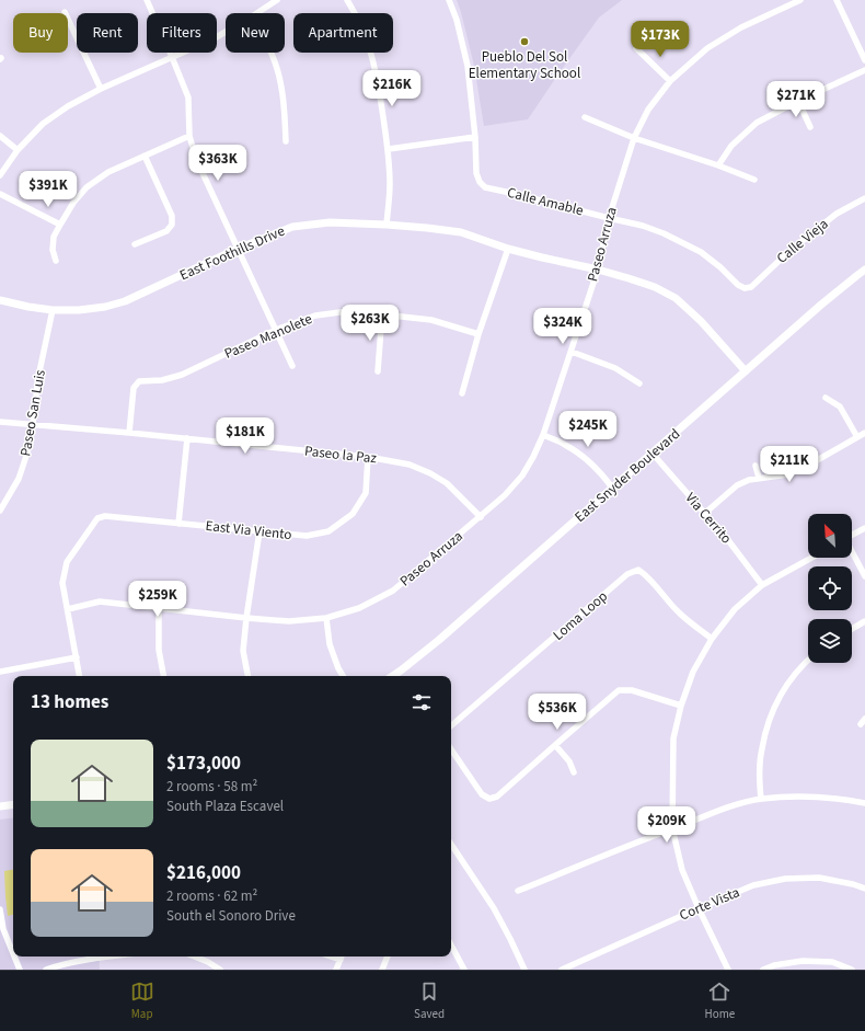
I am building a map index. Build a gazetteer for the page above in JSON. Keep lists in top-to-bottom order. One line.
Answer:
{"streets":{"street":["Calle Amable","Calle Vieja","Paseo Arruza","East Foothills Drive","Paseo Manolete","Paseo San Luis","Paseo la Paz","East Snyder Boulevard","Via Cerrito","East Via Viento","Loma Loop","Corte Vista"]},"crossings":[["Calle Amable","Calle Vieja"],["Calle Amable","Paseo Arruza"],["Paseo Arruza","East Foothills Drive"],["Paseo Arruza","Paseo la Paz"],["Paseo Arruza","East Via Viento"],["East Foothills Drive","Paseo San Luis"],["East Foothills Drive","East Snyder Boulevard"],["Paseo Manolete","Paseo la Paz"],["Paseo San Luis","Paseo la Paz"],["Paseo la Paz","East Via Viento"],["East Snyder Boulevard","Via Cerrito"]],"places":["Pueblo Del Sol Elementary School"],"north":"top left","page":{"chip":["Buy","Rent","Filters","New","Apartment"],"price":["$173K","$216K","$271K","$363K","$391K","$263K","$324K","$245K","$181K","$211K","$259K","$536K","$209K"],"heading":"13 homes","list":[{"name":"$173,000","note":"2 rooms · 58 m² · South Plaza Escavel"},{"name":"$216,000","note":"2 rooms · 62 m² · South el Sonoro Drive"}],"tabs":["Map","Saved","Home"]}}
